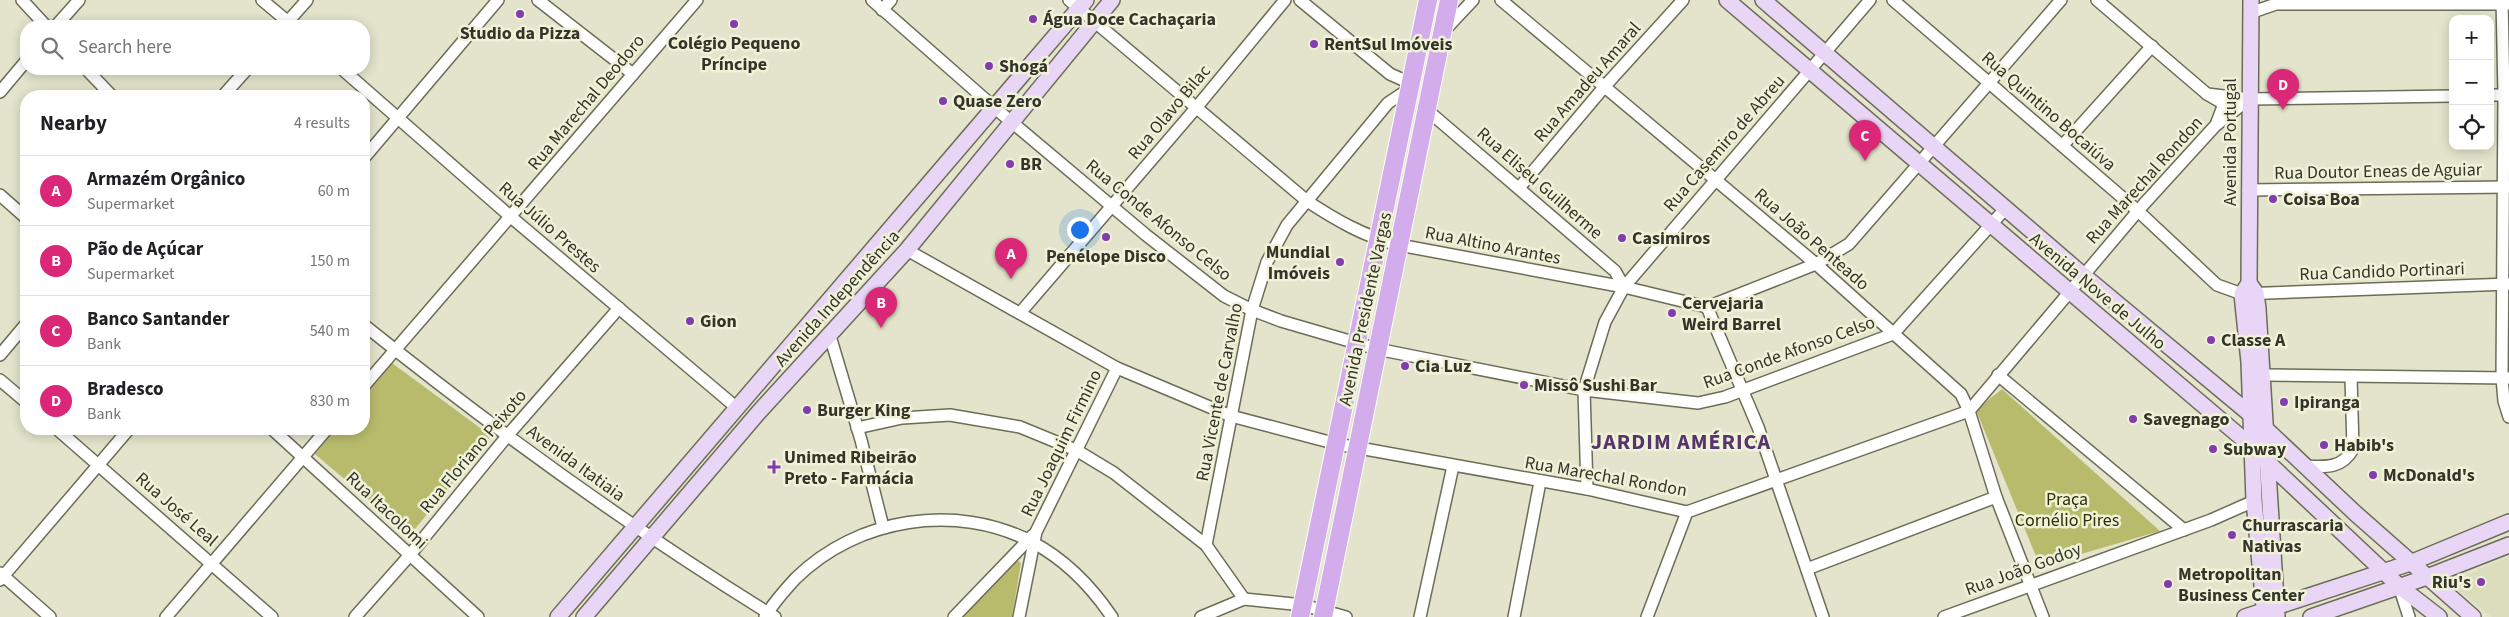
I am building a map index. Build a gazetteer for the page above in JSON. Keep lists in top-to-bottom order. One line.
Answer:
{"streets":{"main road":["Avenida Portugal","Avenida Nove de Julho","Avenida Independência","Avenida Presidente Vargas"],"street":["Rua Amadeu Amaral","Rua Marechal Deodoro","Rua Quintino Bocaiúva","Rua Olavo Bilac","Rua Casemiro de Abreu","Rua Doutor Eneas de Aguiar","Rua Marechal Rondon","Rua Eliseu Guilherme","Rua Conde Afonso Celso","Rua Júlio Prestes","Rua João Penteado","Rua Altino Arantes","Rua Candido Portinari","Rua Vicente de Carvalho","Rua Joaquim Firmino","Rua Floriano Peixoto","Avenida Itatiaia","Rua José Leal","Rua Itacolomi","Rua João Godoy"]},"crossings":[["Rua Amadeu Amaral","Rua Eliseu Guilherme"],["Rua Amadeu Amaral","Rua João Penteado"],["Rua Marechal Deodoro","Rua Júlio Prestes"],["Rua Marechal Deodoro","Avenida Itatiaia"],["Rua Quintino Bocaiúva","Avenida Portugal"],["Rua Quintino Bocaiúva","Rua Marechal Rondon"],["Rua Quintino Bocaiúva","Rua Candido Portinari"],["Rua Olavo Bilac","Rua Marechal Rondon"],["Rua Olavo Bilac","Rua Conde Afonso Celso"],["Rua Olavo Bilac","Rua Altino Arantes"],["Avenida Portugal","Rua Doutor Eneas de Aguiar"],["Avenida Portugal","Rua Marechal Rondon"],["Avenida Portugal","Rua Candido Portinari"],["Avenida Portugal","Avenida Nove de Julho"],["Avenida Portugal","Rua João Godoy"],["Rua Casemiro de Abreu","Rua Marechal Rondon"],["Rua Casemiro de Abreu","Rua Eliseu Guilherme"],["Rua Casemiro de Abreu","Rua Conde Afonso Celso"],["Rua Casemiro de Abreu","Rua João Penteado"],["Rua Casemiro de Abreu","Rua Altino Arantes"],["Rua Casemiro de Abreu","Avenida Nove de Julho"],["Rua Marechal Rondon","Rua João Penteado"],["Rua Marechal Rondon","Avenida Nove de Julho"],["Rua Marechal Rondon","Avenida Independência"],["Rua Marechal Rondon","Avenida Presidente Vargas"],["Rua Marechal Rondon","Rua Vicente de Carvalho"],["Rua Marechal Rondon","Rua Joaquim Firmino"],["Rua Eliseu Guilherme","Rua Altino Arantes"],["Rua Eliseu Guilherme","Avenida Presidente Vargas"],["Rua Conde Afonso Celso","Rua João Penteado"],["Rua Conde Afonso Celso","Avenida Nove de Julho"],["Rua Conde Afonso Celso","Avenida Independência"],["Rua Conde Afonso Celso","Avenida Presidente Vargas"],["Rua Conde Afonso Celso","Rua Vicente de Carvalho"],["Rua Júlio Prestes","Avenida Independência"],["Rua Júlio Prestes","Rua Floriano Peixoto"],["Rua João Penteado","Rua João Godoy"],["Rua Altino Arantes","Avenida Independência"],["Rua Altino Arantes","Avenida Presidente Vargas"],["Rua Altino Arantes","Rua Vicente de Carvalho"],["Avenida Independência","Avenida Itatiaia"],["Avenida Presidente Vargas","Rua Vicente de Carvalho"],["Rua Floriano Peixoto","Avenida Itatiaia"],["Rua Floriano Peixoto","Rua Itacolomi"]],"districts":["JARDIM AMÉRICA"],"parks":["Praça Cornélio Pires"],"places":{"other":["Studio da Pizza","Água Doce Cachaçaria","Colégio Pequeno Príncipe","RentSul Imóveis","Shogá","Quase Zero","BR","Coisa Boa","Penélope Disco","Casimiros","Mundial Imóveis","Cervejaria Weird Barrel","Gion","Classe A","Cia Luz","Missô Sushi Bar","Ipiranga","Burger King","Savegnago","Habib's","Subway","McDonald's","Churrascaria Nativas","Riu's","Metropolitan Business Center"],"health":["Unimed Ribeirão Preto - Farmácia"]},"page":{"map_buttons":["+","−"],"search":"Search here","pins":["D","C","A","B"],"heading":["Nearby","4 results"],"list":[{"mark":"A","name":"Armazém Orgânico","note":"Supermarket","value":"60 m"},{"mark":"B","name":"Pão de Açúcar","note":"Supermarket","value":"150 m"},{"mark":"C","name":"Banco Santander","note":"Bank","value":"540 m"},{"mark":"D","name":"Bradesco","note":"Bank","value":"830 m"}]}}
